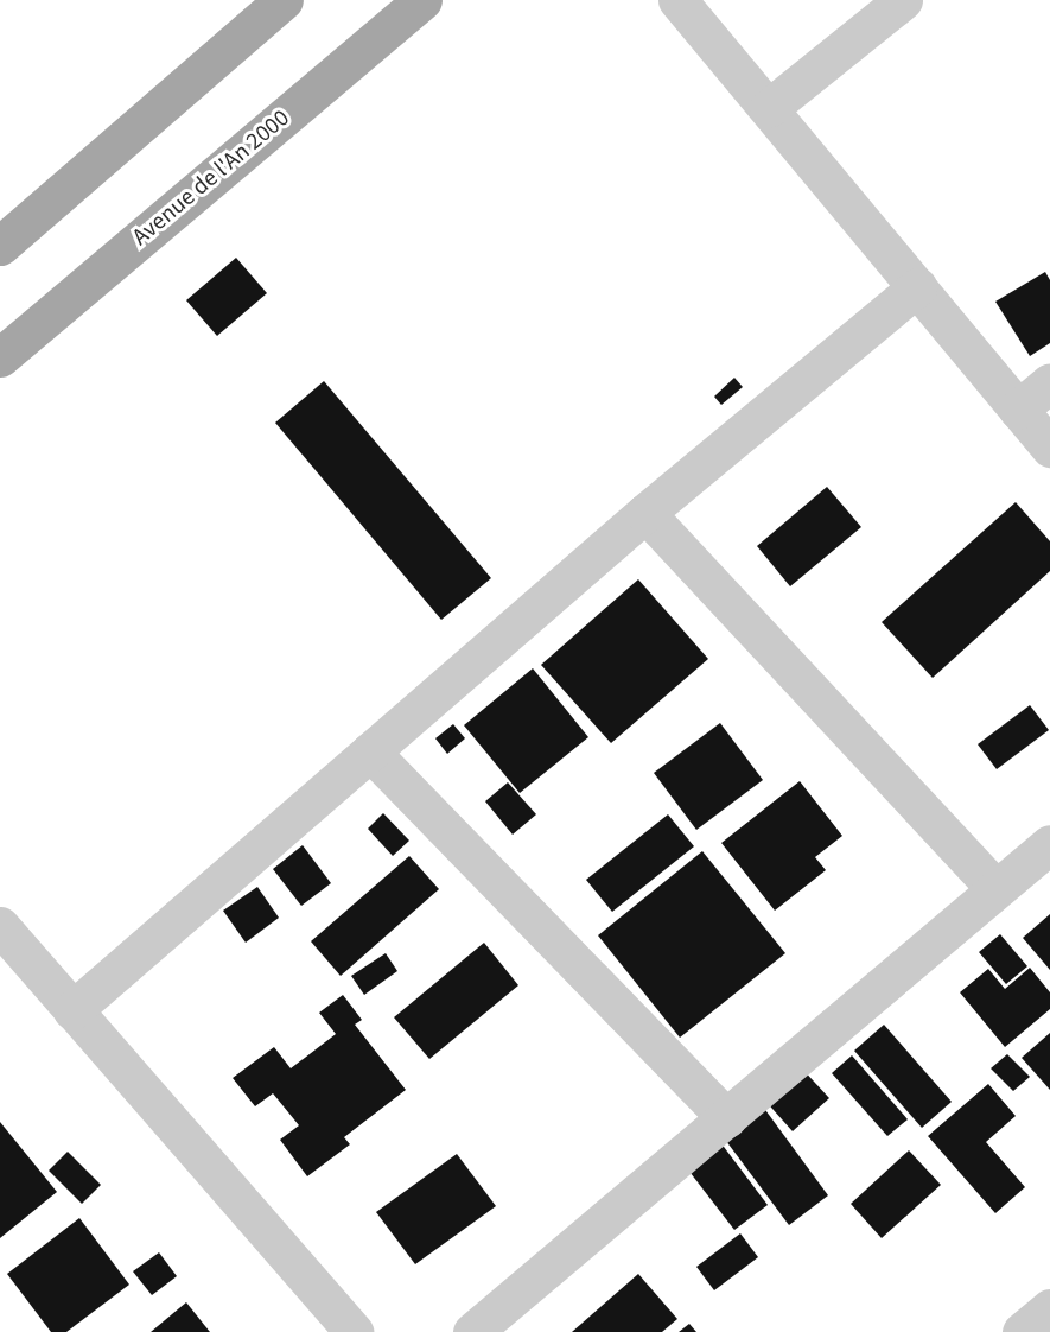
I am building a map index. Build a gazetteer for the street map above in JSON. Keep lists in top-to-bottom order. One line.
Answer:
{"streets":{"main road":["Avenue de l'An 2000"]}}
